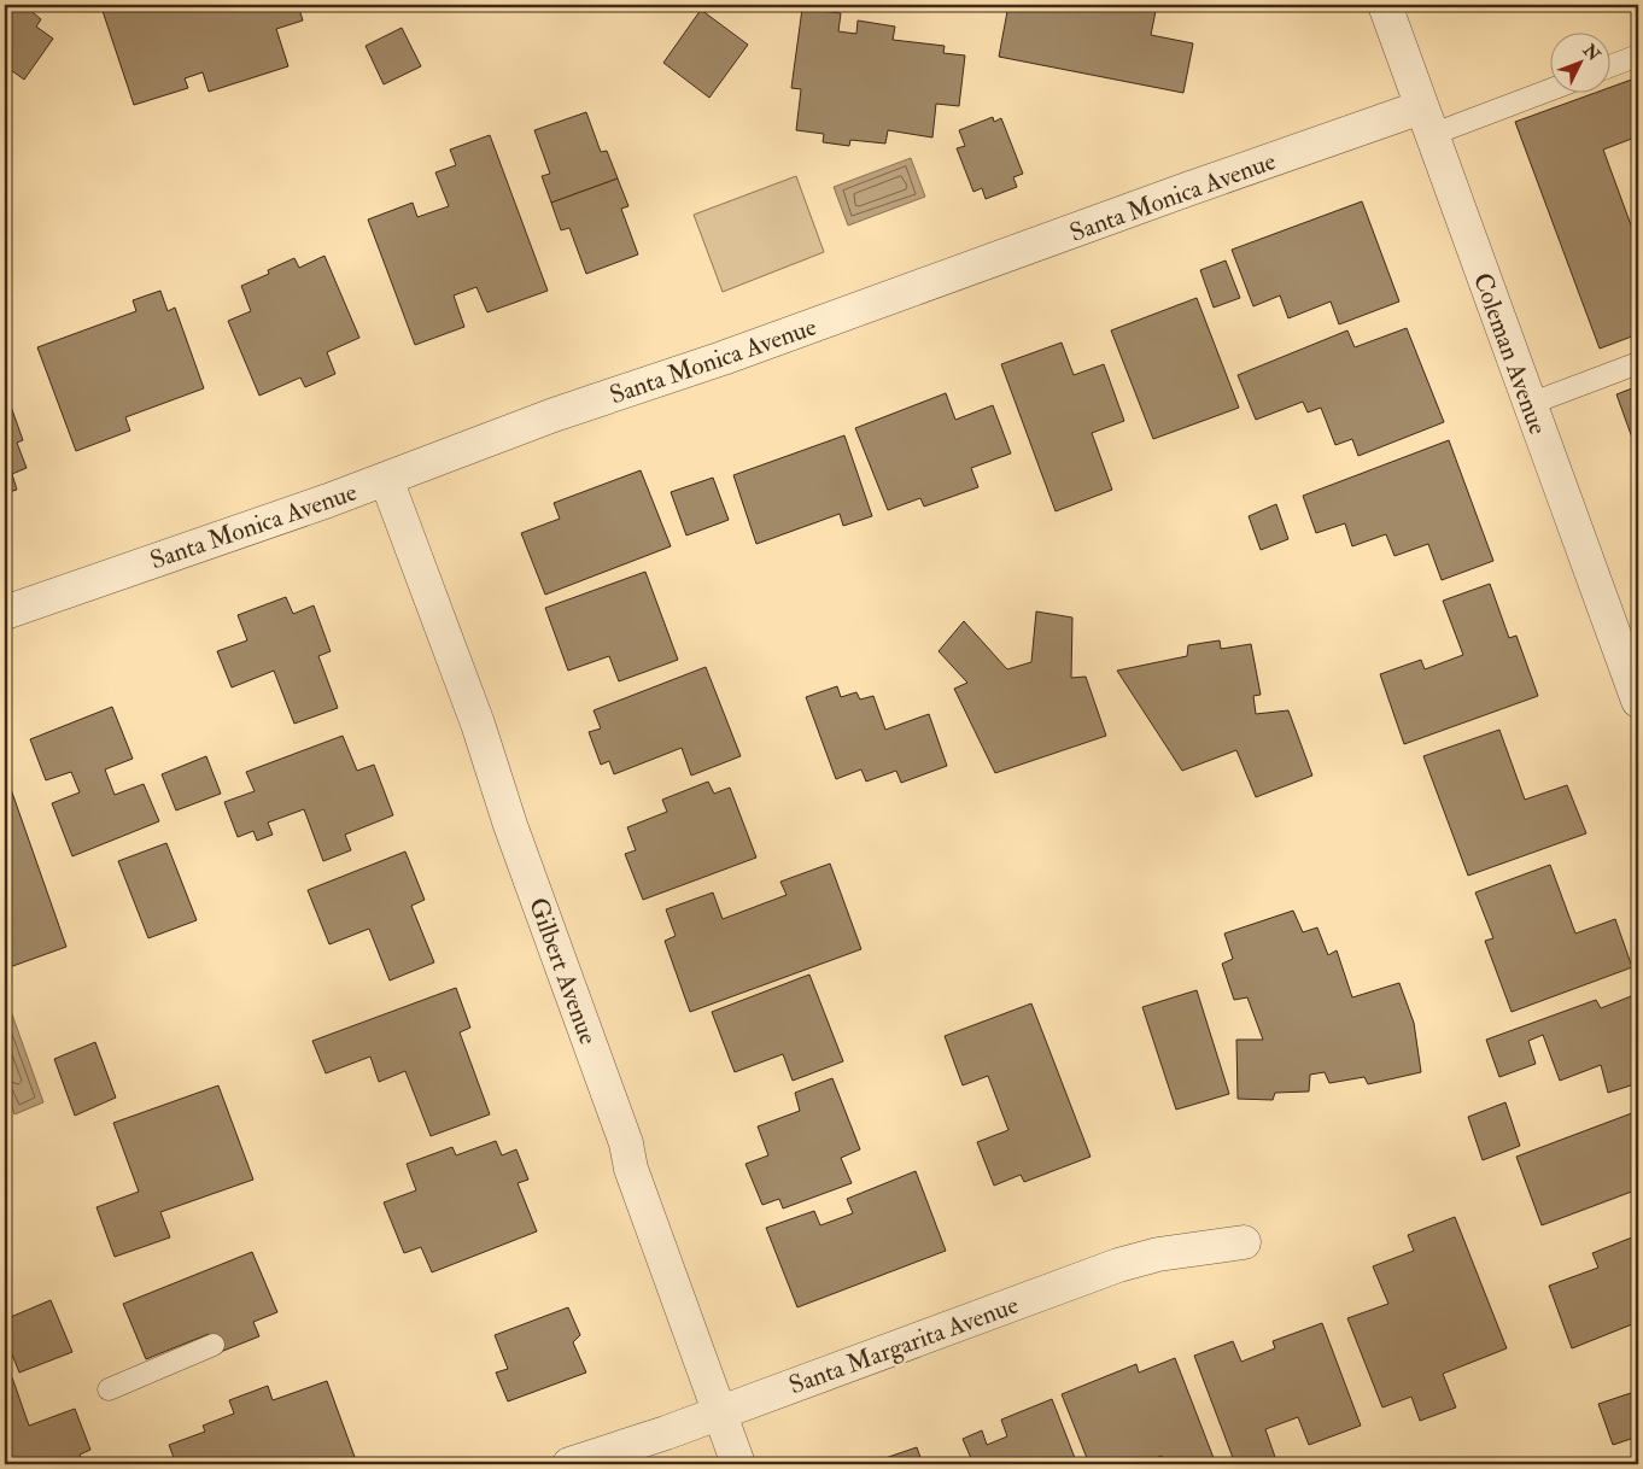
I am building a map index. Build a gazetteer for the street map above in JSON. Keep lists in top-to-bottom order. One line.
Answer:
{"streets":{"street":["Santa Monica Avenue","Coleman Avenue","Gilbert Avenue","Santa Margarita Avenue"]},"crossings":[["Santa Monica Avenue","Coleman Avenue"],["Santa Monica Avenue","Gilbert Avenue"],["Gilbert Avenue","Santa Margarita Avenue"]],"north":"top right"}
